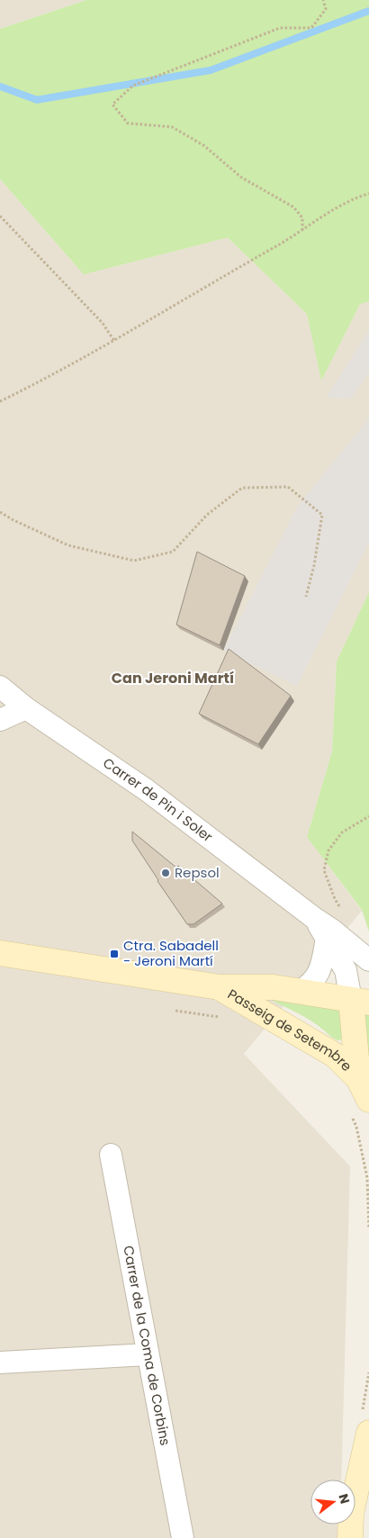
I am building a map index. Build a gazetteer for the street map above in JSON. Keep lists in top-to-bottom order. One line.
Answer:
{"streets":{"street":["Carrer de Pin i Soler","Passeig de Setembre","Carrer de la Coma de Corbins"]},"crossings":[["Carrer de Pin i Soler","Passeig de Setembre"]],"districts":["Can Jeroni Martí"],"places":{"other":["Repsol"],"transit":["Ctra. Sabadell - Jeroni Martí"]},"north":"right"}
